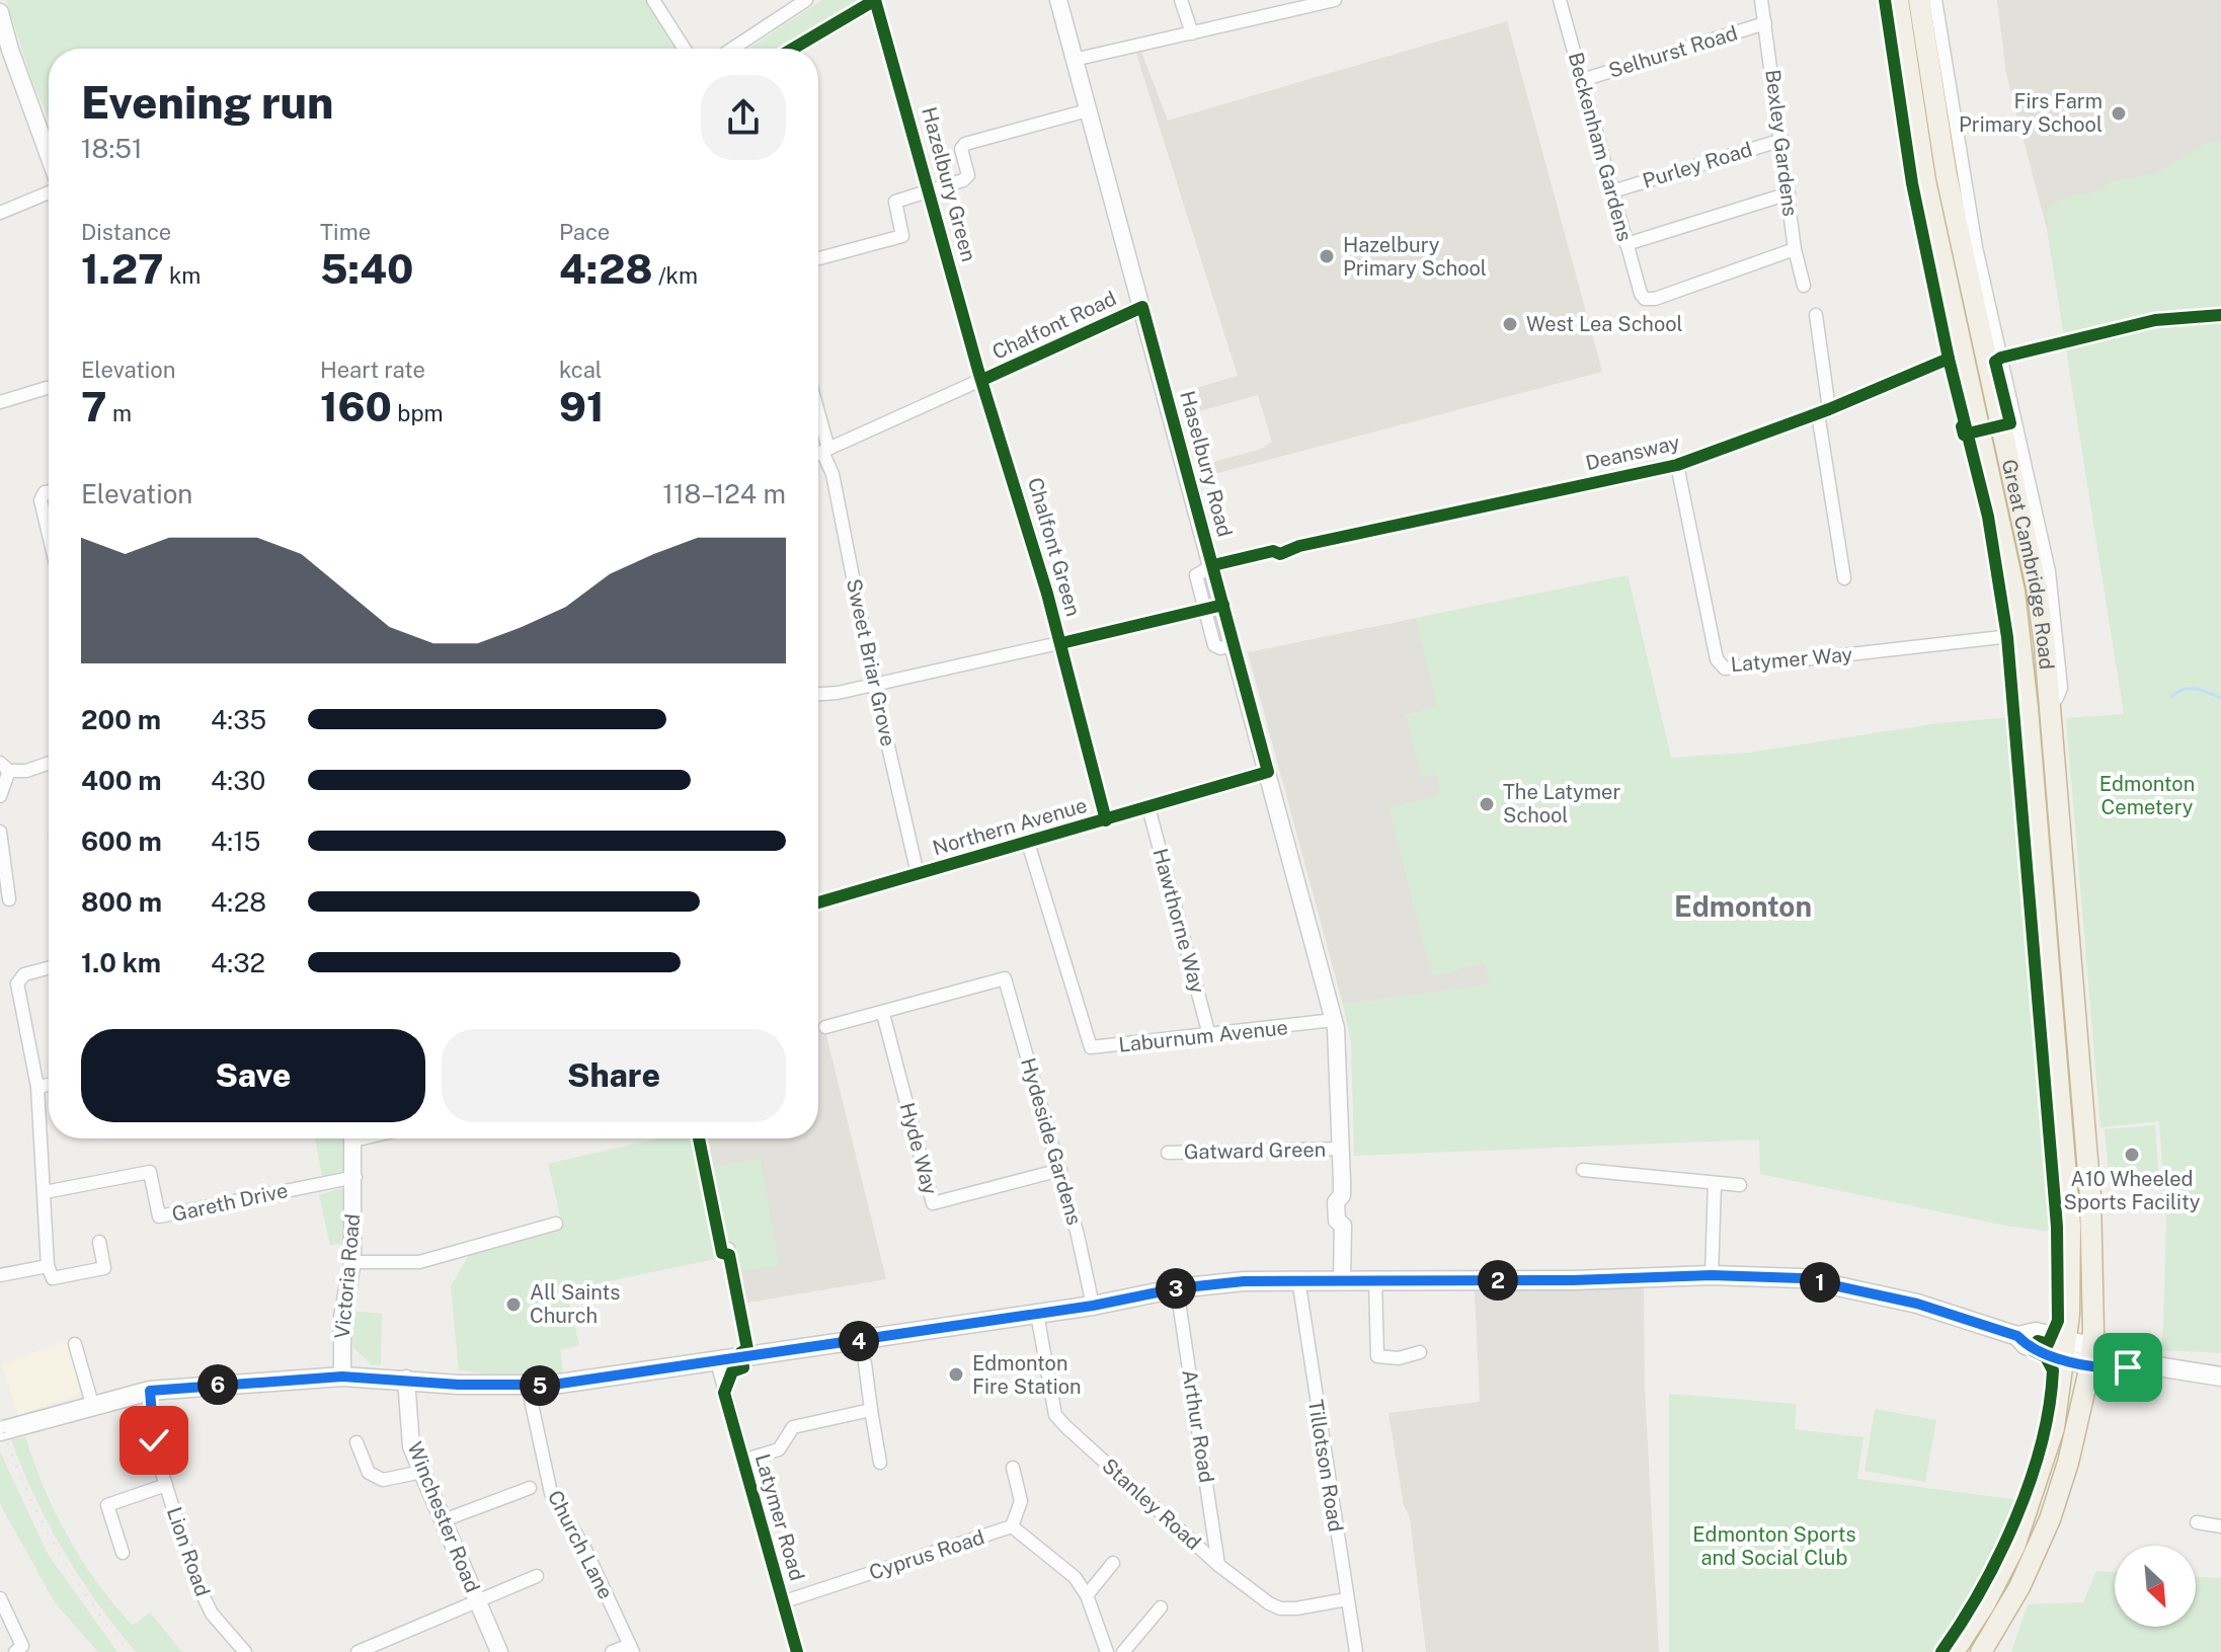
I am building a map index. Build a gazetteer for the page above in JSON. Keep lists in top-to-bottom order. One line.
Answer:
{"streets":{"highway":["Great Cambridge Road"],"street":["Selhurst Road","Bexley Gardens","Beckenham Gardens","Purley Road","Hazelbury Green","Chalfont Road","Deansway","Haselbury Road","Chalfont Green","Latymer Way","Sweet Briar Grove","Northern Avenue","Hawthorne Way","Laburnum Avenue","Hydeside Gardens","Hyde Way","Gatward Green","Gareth Drive","Victoria Road","Arthur Road","Tillotson Road","Stanley Road","Winchester Road","Latymer Road","Church Lane","Lion Road","Cyprus Road"]},"crossings":[["Selhurst Road","Bexley Gardens"],["Selhurst Road","Beckenham Gardens"],["Bexley Gardens","Beckenham Gardens"],["Bexley Gardens","Purley Road"],["Beckenham Gardens","Purley Road"],["Hazelbury Green","Chalfont Road"],["Hazelbury Green","Chalfont Green"],["Chalfont Road","Haselbury Road"],["Chalfont Road","Chalfont Green"],["Chalfont Road","Sweet Briar Grove"],["Deansway","Haselbury Road"],["Deansway","Great Cambridge Road"],["Deansway","Latymer Way"],["Haselbury Road","Northern Avenue"],["Haselbury Road","Laburnum Avenue"],["Haselbury Road","Gatward Green"],["Chalfont Green","Northern Avenue"],["Great Cambridge Road","Latymer Way"],["Sweet Briar Grove","Northern Avenue"],["Northern Avenue","Hawthorne Way"],["Northern Avenue","Laburnum Avenue"],["Hawthorne Way","Laburnum Avenue"],["Hydeside Gardens","Hyde Way"],["Gareth Drive","Victoria Road"],["Arthur Road","Stanley Road"],["Tillotson Road","Stanley Road"],["Latymer Road","Cyprus Road"]],"districts":["Edmonton"],"parks":["Edmonton Cemetery","Edmonton Sports and Social Club"],"places":["Firs Farm Primary School","Hazelbury Primary School","West Lea School","The Latymer School","A10 Wheeled Sports Facility","All Saints Church","Edmonton Fire Station"],"north":"bottom right","page":{"heading":["Evening run","18:51"],"stats":[["Distance","1.27 km"],["Time","5:40"],["Pace","4:28 /km"],["Elevation","7 m"],["Heart rate","160 bpm"],["kcal","91"]],"chart":["Elevation","118–124 m"],"list":[{"name":"200 m","note":"4:35"},{"name":"400 m","note":"4:30"},{"name":"600 m","note":"4:15"},{"name":"800 m","note":"4:28"},{"name":"1.0 km","note":"4:32"}],"buttons":["Save","Share"],"pins":["2","1","3","4","6","5"]}}
